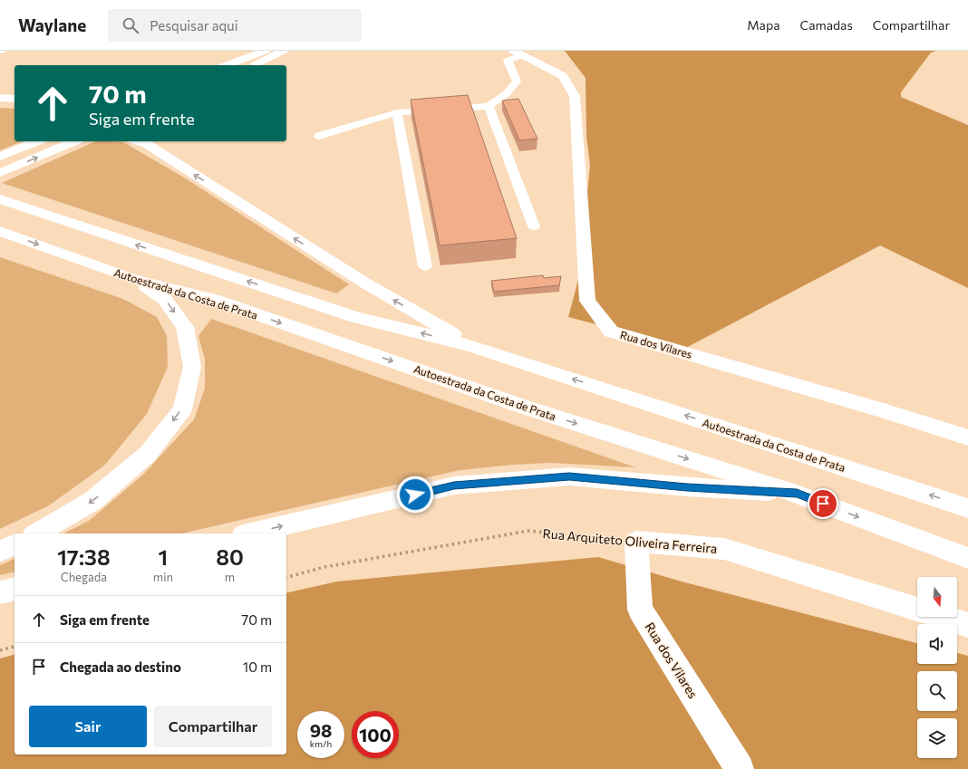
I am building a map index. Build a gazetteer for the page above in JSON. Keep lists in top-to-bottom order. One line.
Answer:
{"streets":{"main road":["Autoestrada da Costa de Prata","Rua dos Vilares","Rua Arquiteto Oliveira Ferreira"]},"crossings":[["Rua dos Vilares","Rua Arquiteto Oliveira Ferreira"]],"north":"bottom","page":{"header":"Waylane","search":"Pesquisar aqui","nav":["Mapa","Camadas","Compartilhar"],"turn":["70 m","Siga em frente"],"eta":["17:38","Chegada","1","min","80","m"],"list":[{"name":"Siga em frente","value":"70 m"},{"name":"Chegada ao destino","value":"10 m"}],"buttons":["Sair","Compartilhar"],"speed":"98 km/h","limit":"100"}}
